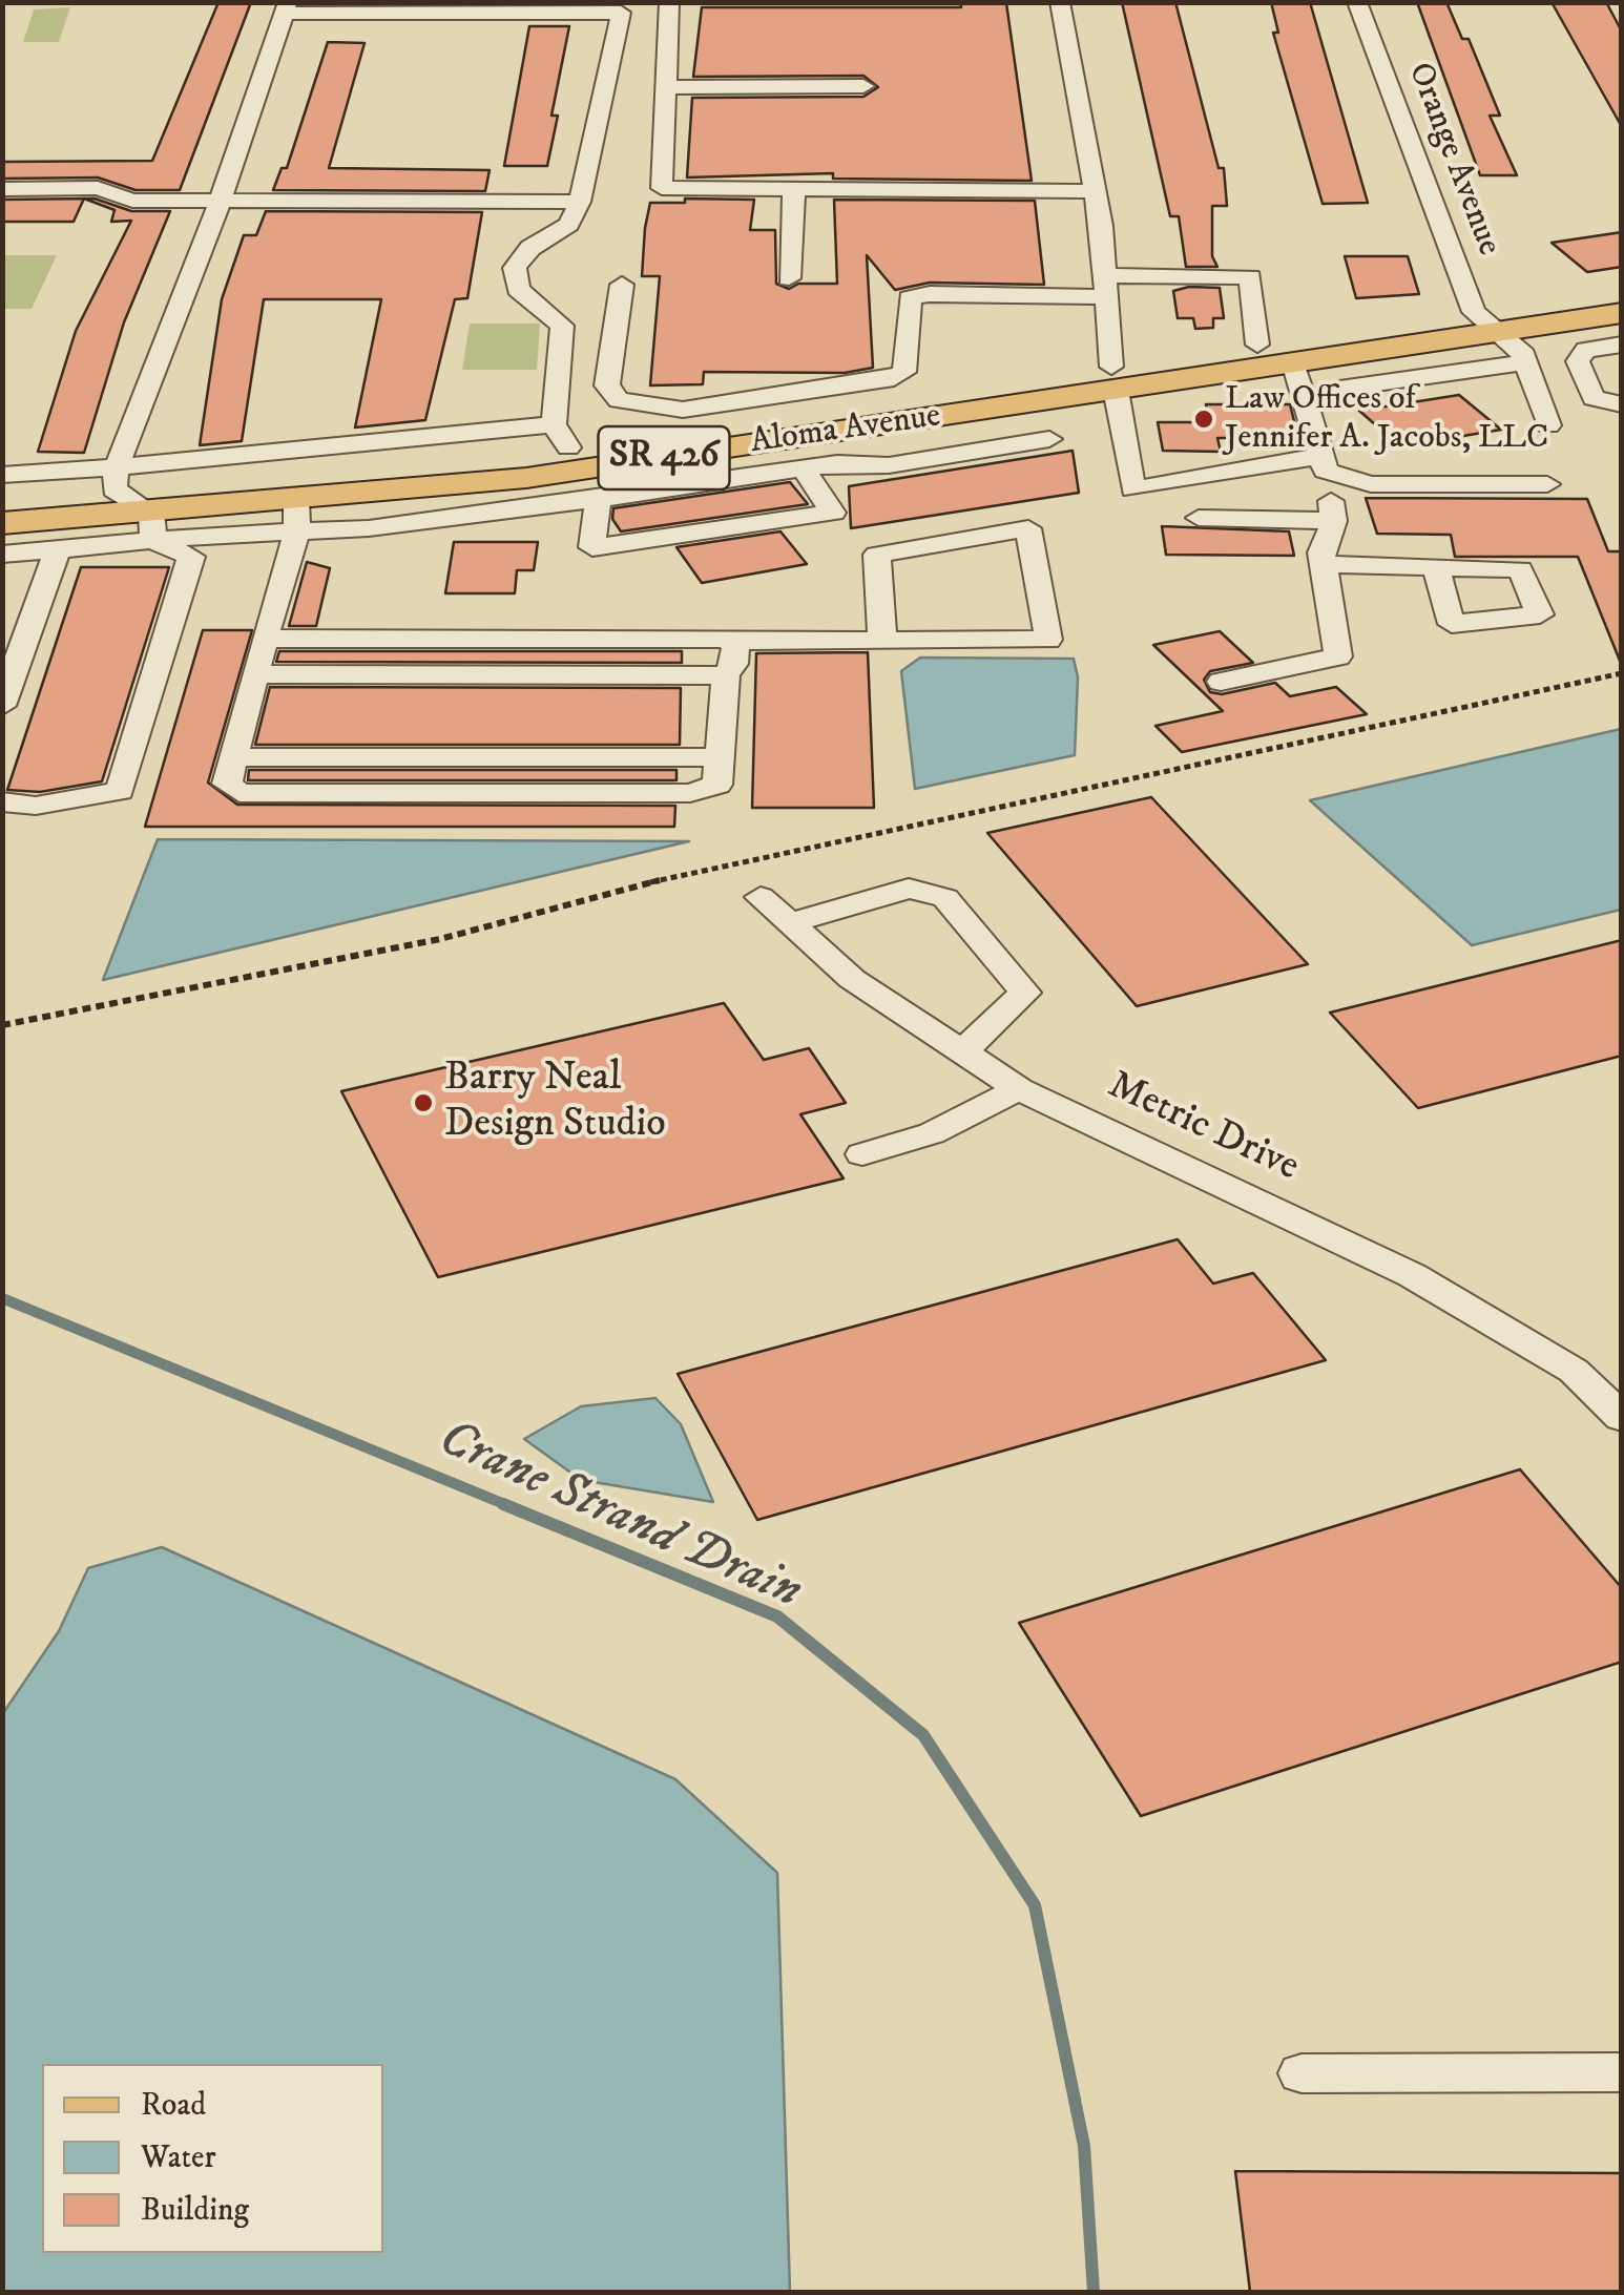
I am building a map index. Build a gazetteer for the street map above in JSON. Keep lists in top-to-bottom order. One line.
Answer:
{"streets":{"main road":["Aloma Avenue","SR 426"],"street":["Orange Avenue","Metric Drive"]},"crossings":[["Orange Avenue","Aloma Avenue"]],"water":["Crane Strand Drain"],"places":["Law Offices of Jennifer A. Jacobs, LLC","Barry Neal Design Studio"],"legend":["Road","Water","Building"]}
